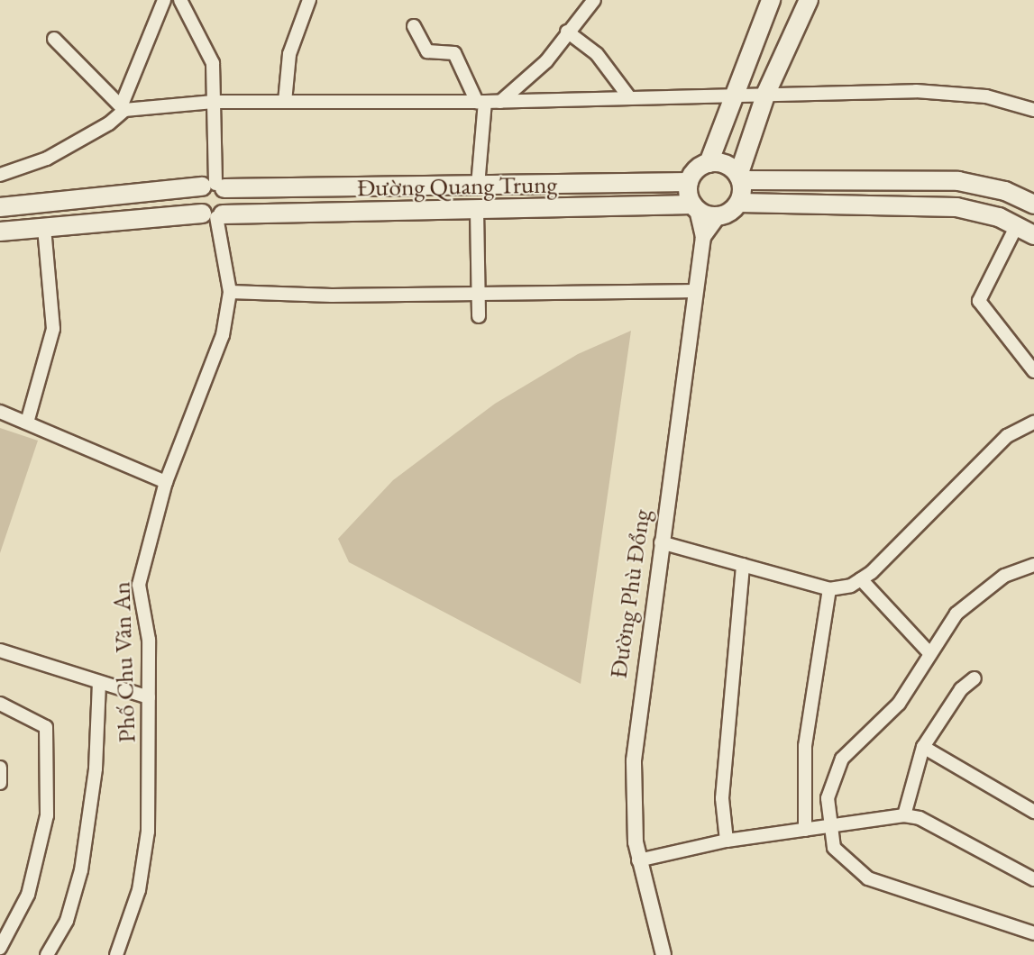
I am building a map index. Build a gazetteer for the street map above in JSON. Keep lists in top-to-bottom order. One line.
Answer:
{"streets":{"main road":["Đường Quang Trung"],"street":["Đường Phù Đổng","Phố Chu Văn An"]},"crossings":[["Đường Quang Trung","Đường Phù Đổng"],["Đường Quang Trung","Phố Chu Văn An"]]}
